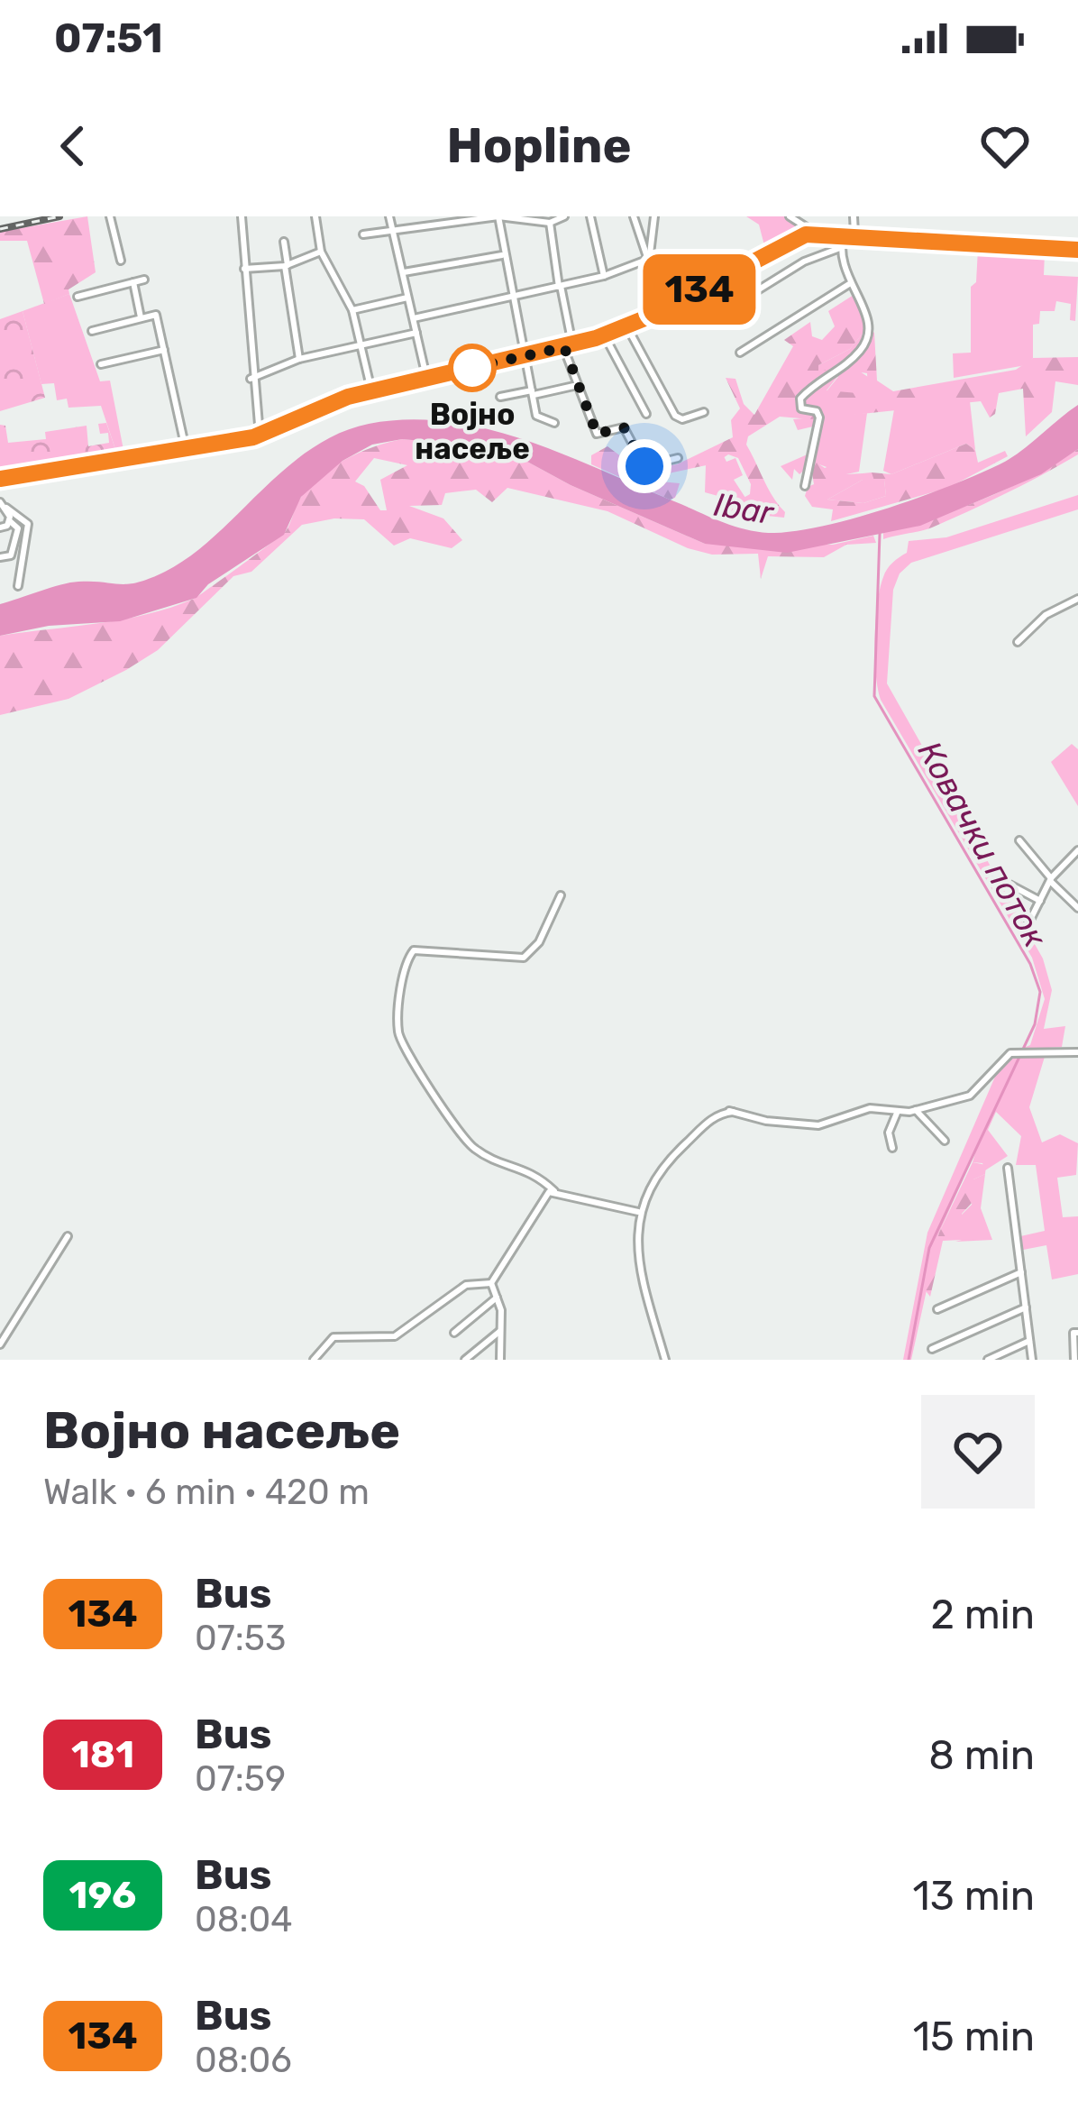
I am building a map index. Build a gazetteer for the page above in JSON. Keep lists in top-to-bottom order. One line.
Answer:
{"water":["Ibar","Ковачки поток"],"places":["Војно насеље"],"lines":["bus line 134"],"page":{"status":"07:51","header":"Hopline","on_map":"134","heading":["Војно насеље","Walk · 6 min · 420 m"],"list":[{"mark":"134","name":"Bus","note":"07:53","value":"2 min"},{"mark":"181","name":"Bus","note":"07:59","value":"8 min"},{"mark":"196","name":"Bus","note":"08:04","value":"13 min"},{"mark":"134","name":"Bus","note":"08:06","value":"15 min"}]}}
